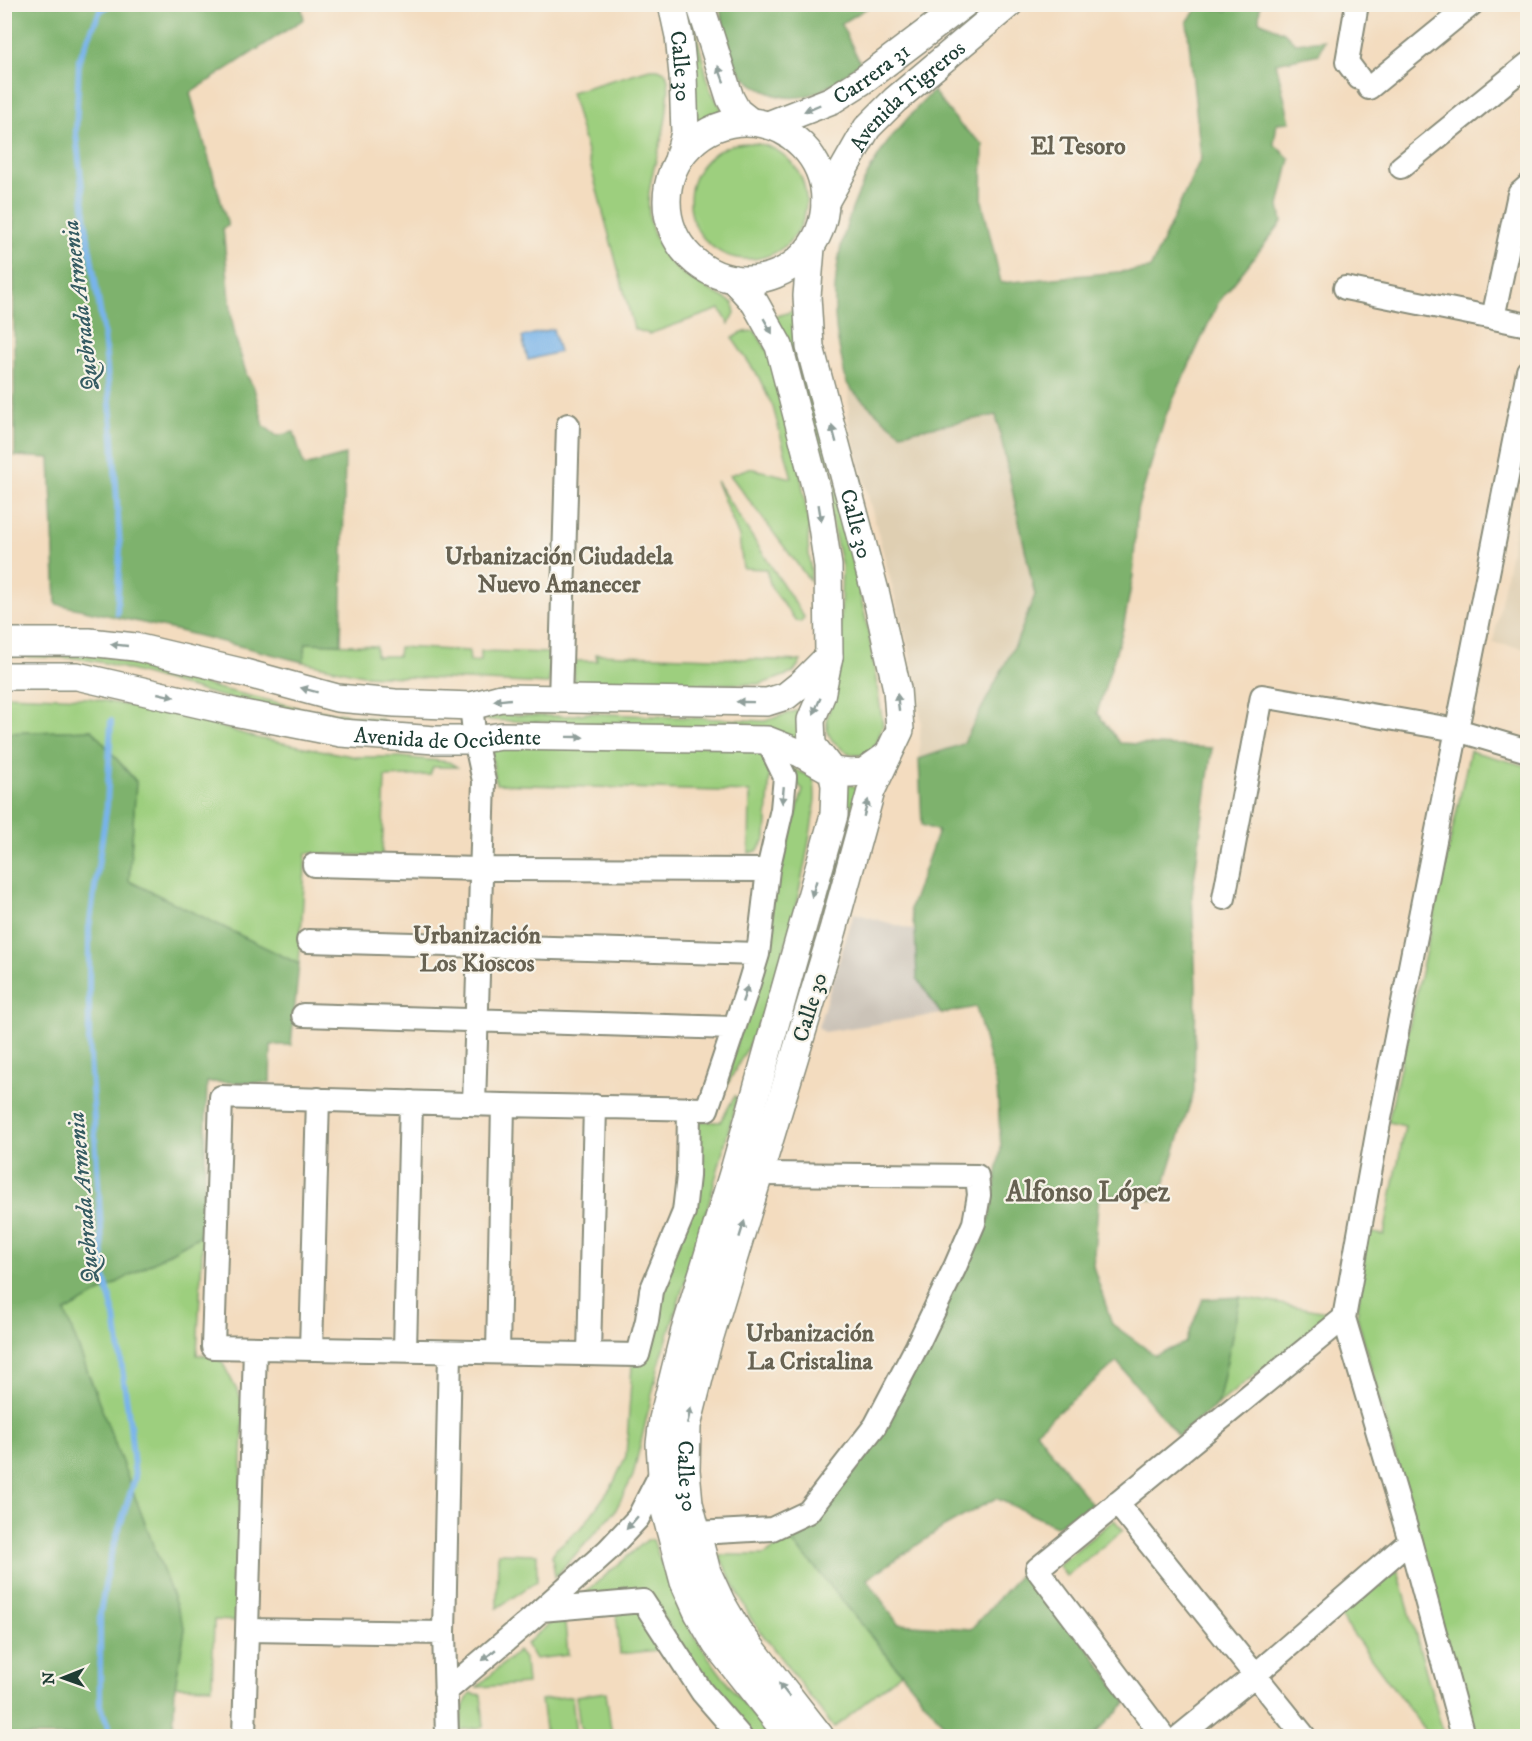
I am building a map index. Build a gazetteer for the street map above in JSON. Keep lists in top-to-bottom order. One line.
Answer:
{"streets":{"main road":["Calle 30","Carrera 31","Avenida Tigreros","Avenida de Occidente"]},"crossings":[["Calle 30","Carrera 31"],["Calle 30","Avenida Tigreros"],["Calle 30","Avenida de Occidente"],["Carrera 31","Avenida Tigreros"]],"one_way":["Carrera 31"],"districts":["El Tesoro","Urbanización Ciudadela Nuevo Amanecer","Urbanización Los Kioscos","Alfonso López","Urbanización La Cristalina"],"water":["Quebrada Armenia"],"north":"left"}
